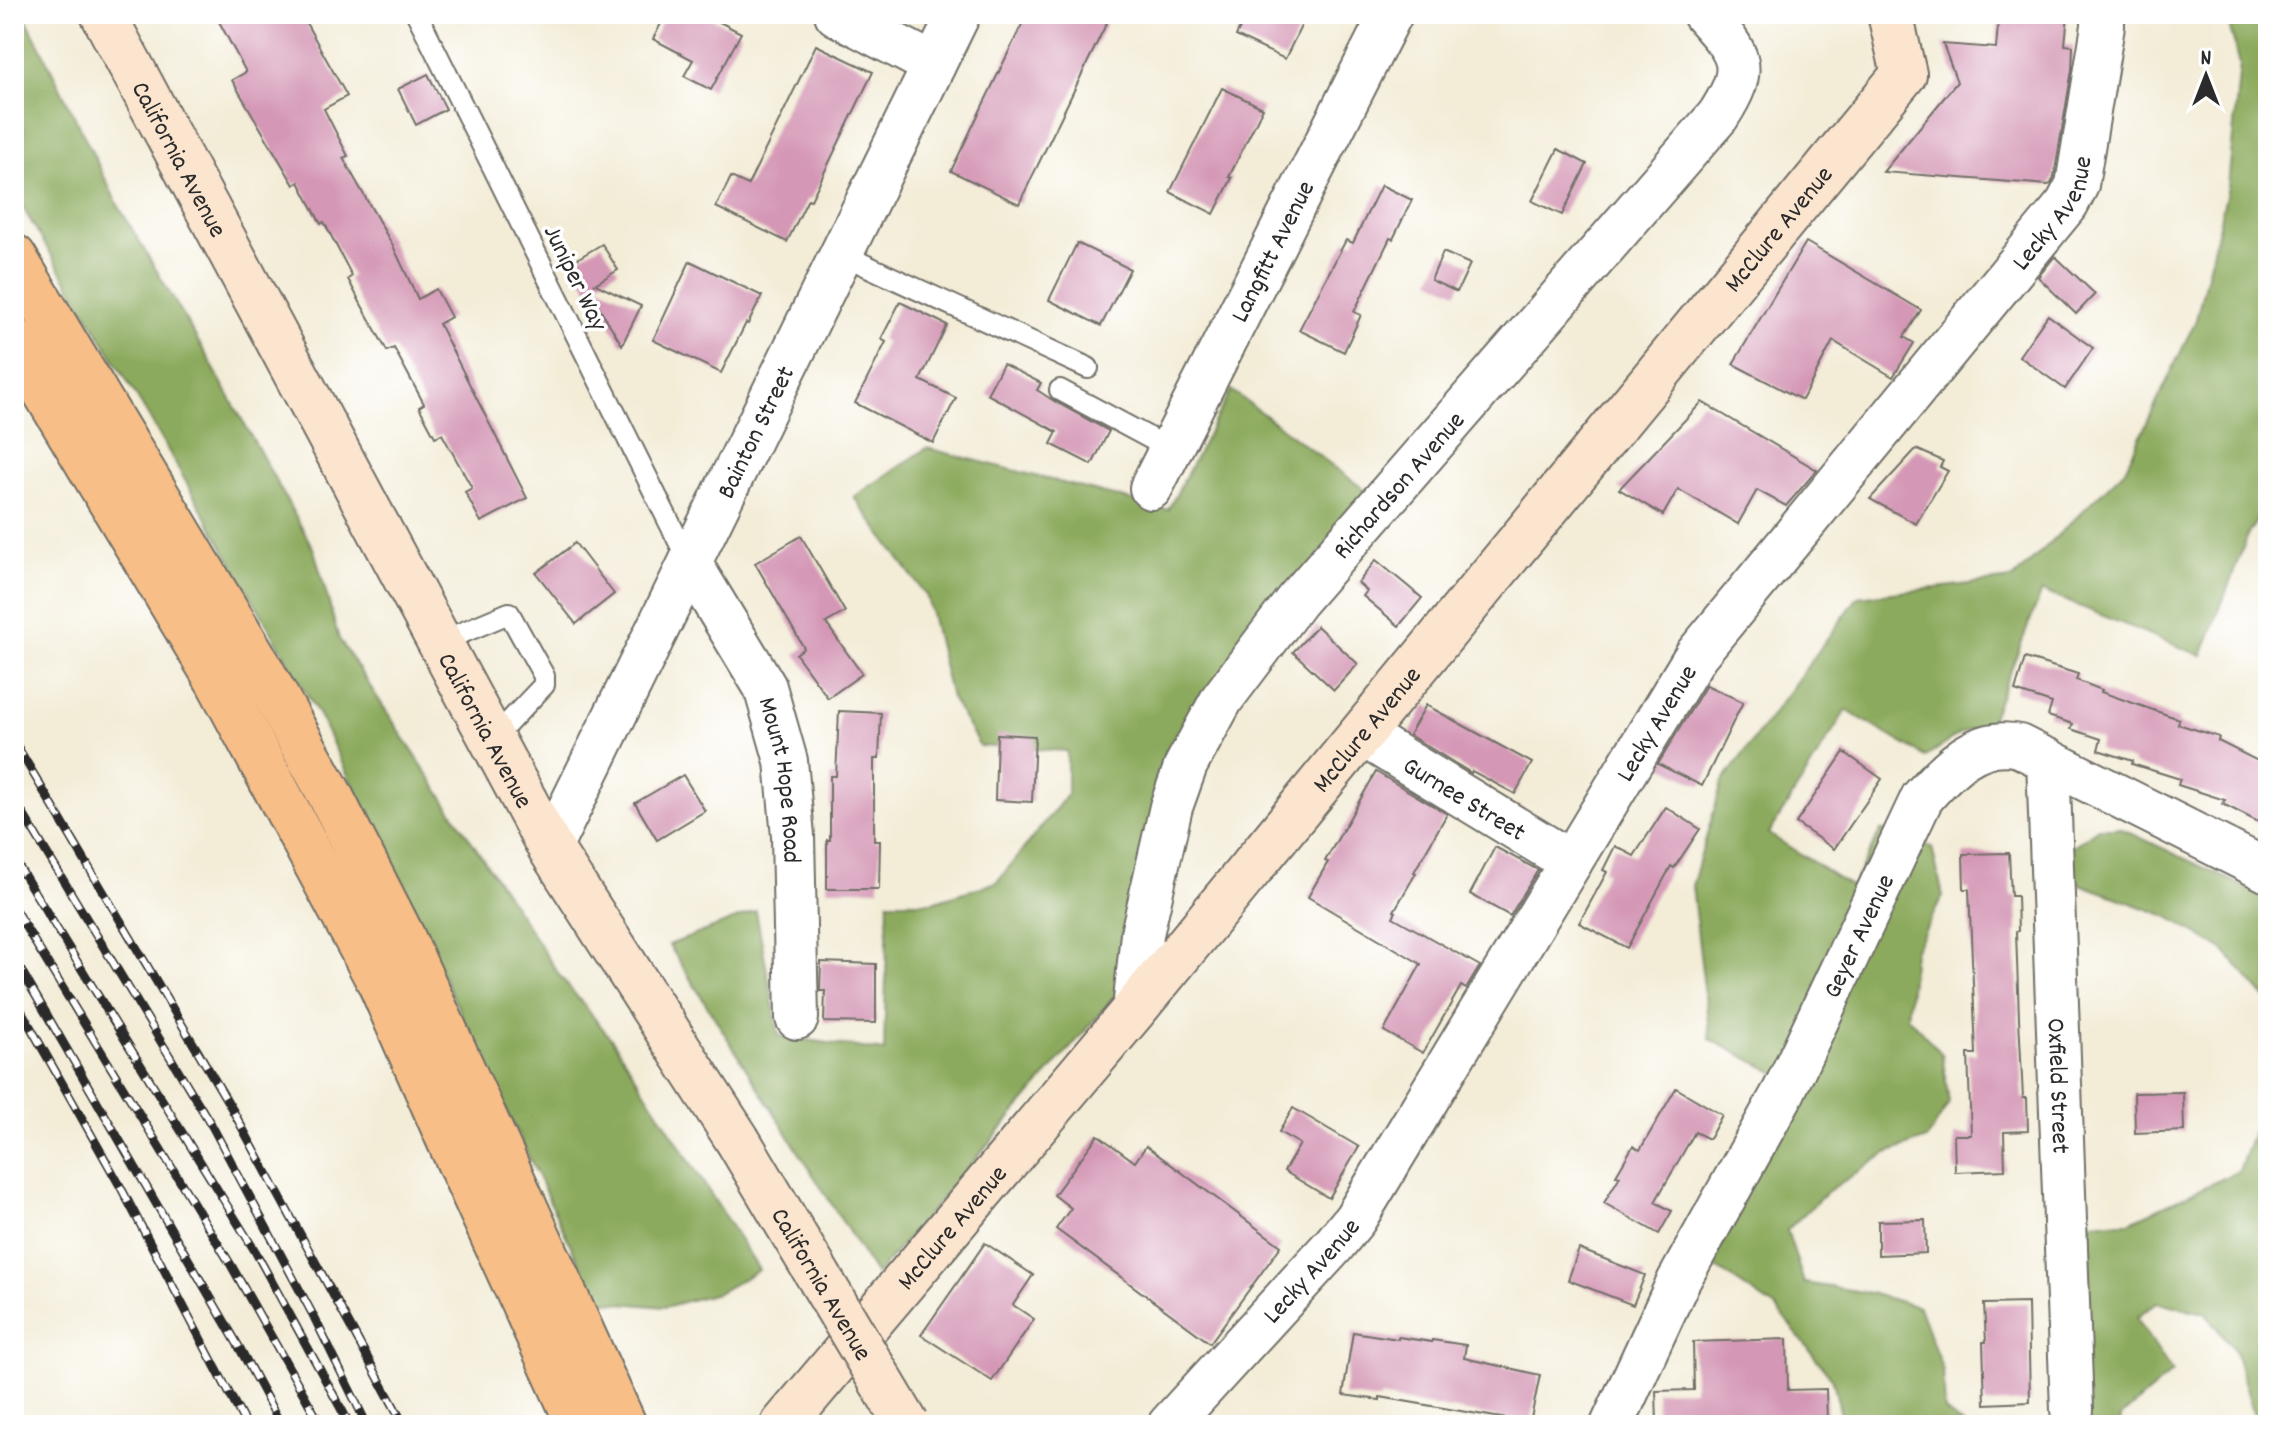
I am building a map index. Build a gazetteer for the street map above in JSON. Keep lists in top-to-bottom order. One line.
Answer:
{"streets":{"street":["California Avenue","Lecky Avenue","McClure Avenue","Langfitt Avenue","Bainton Street","Richardson Avenue","Mount Hope Road","Gurnee Street","Geyer Avenue","Oxfield Street"],"lane":["Juniper Way"]},"crossings":[["California Avenue","Bainton Street"],["Lecky Avenue","Gurnee Street"],["McClure Avenue","Richardson Avenue"],["McClure Avenue","Gurnee Street"],["Juniper Way","Bainton Street"],["Juniper Way","Mount Hope Road"],["Bainton Street","Mount Hope Road"],["Geyer Avenue","Oxfield Street"]],"north":"top"}
